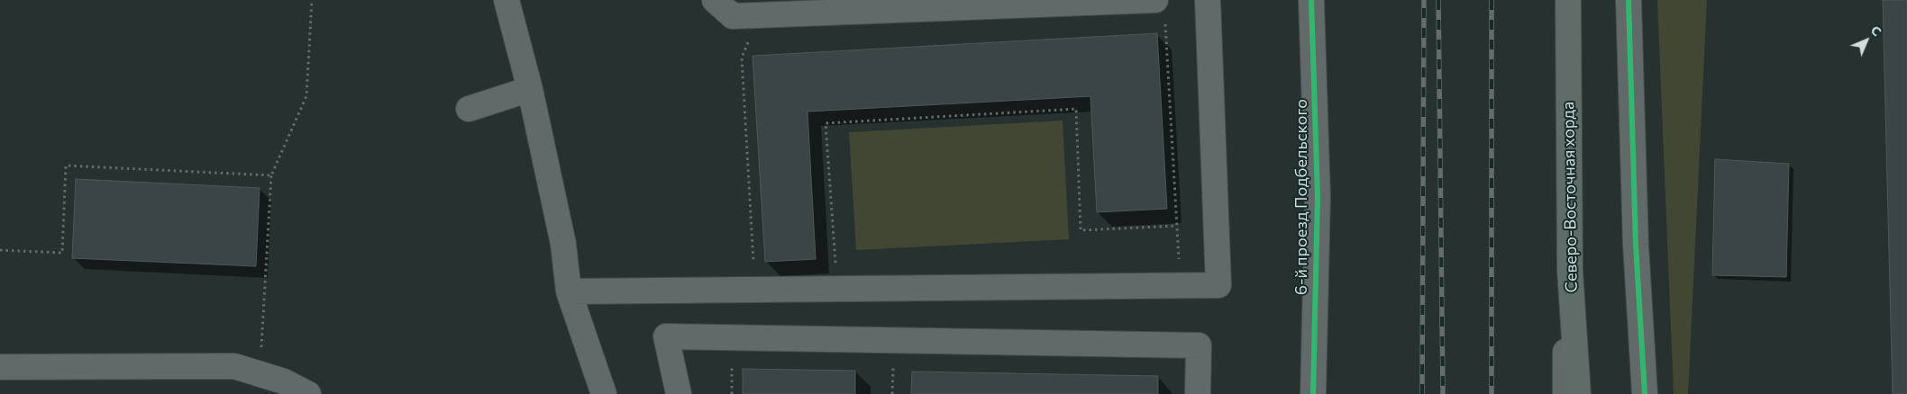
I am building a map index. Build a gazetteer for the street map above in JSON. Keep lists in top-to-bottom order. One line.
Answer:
{"streets":{"main road":["Северо-Восточная хорда"],"street":["6-й проезд Подбельского"]},"north":"top right"}
